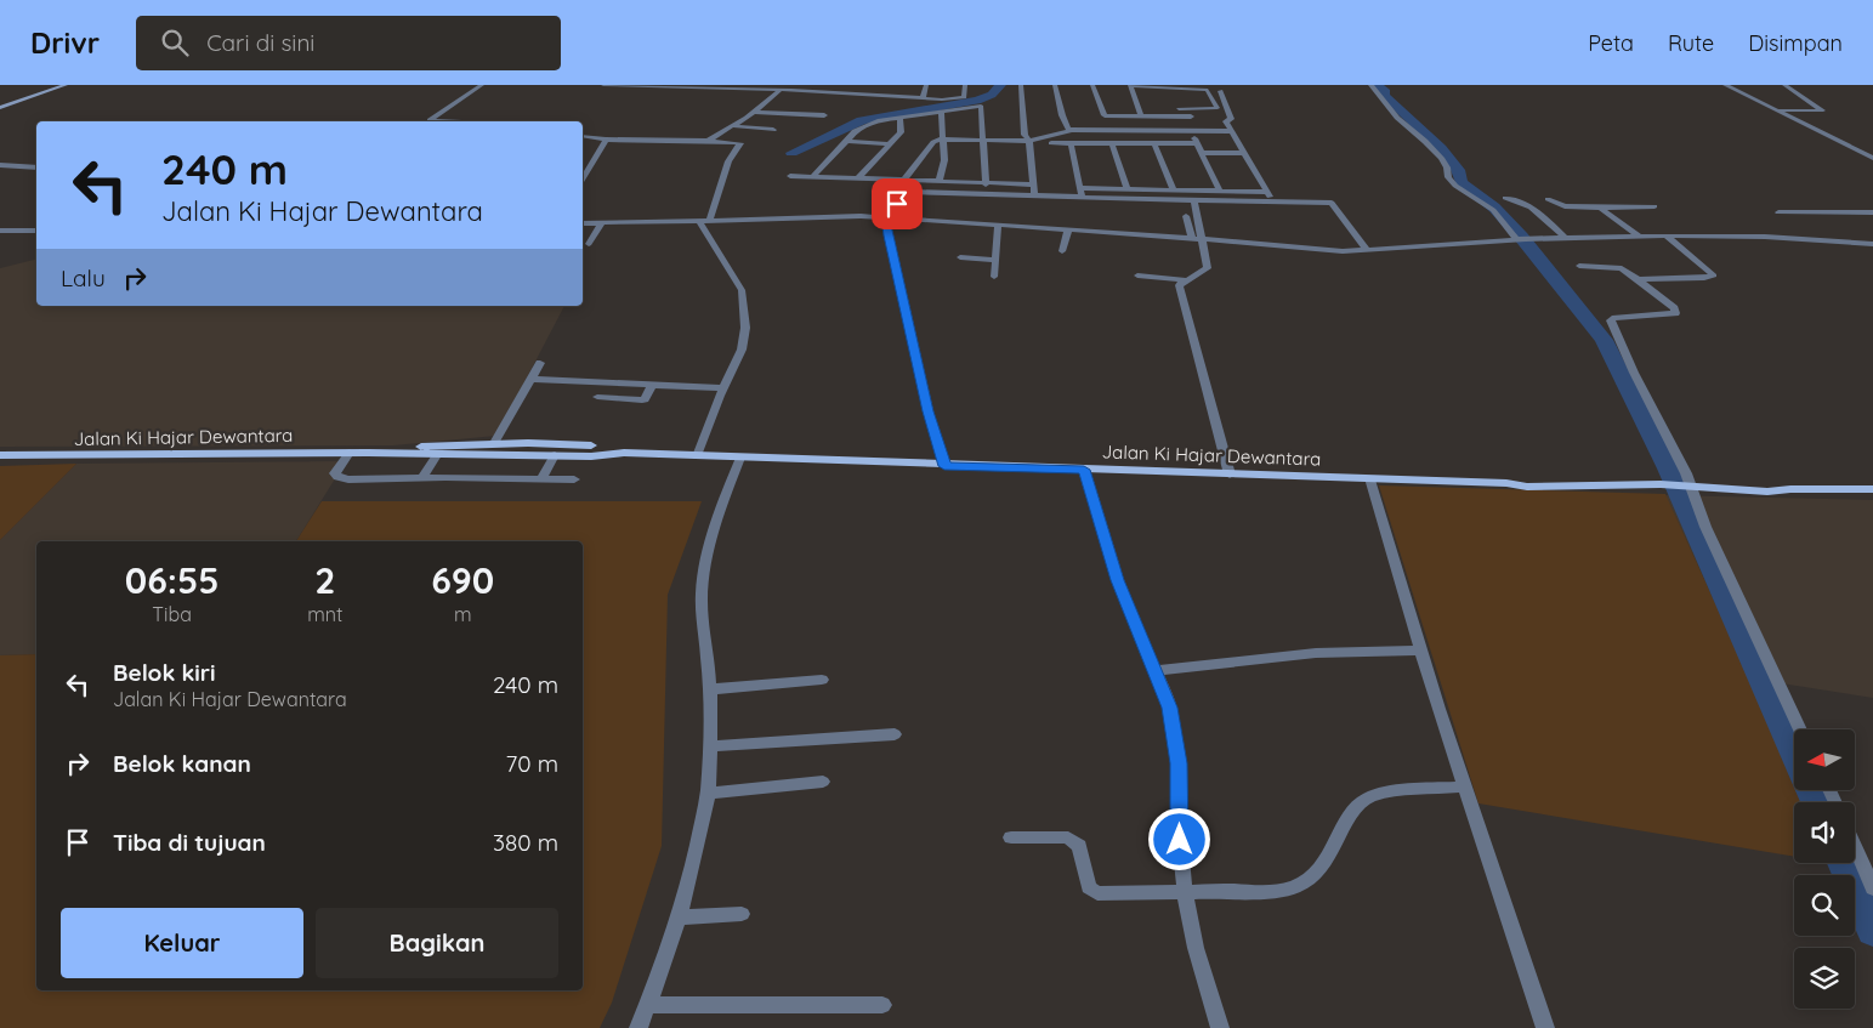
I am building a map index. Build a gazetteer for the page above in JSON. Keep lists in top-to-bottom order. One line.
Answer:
{"streets":{"main road":["Jalan Ki Hajar Dewantara"]},"north":"left","page":{"header":"Drivr","search":"Cari di sini","nav":["Peta","Rute","Disimpan"],"turn":["240 m","Jalan Ki Hajar Dewantara"],"then":"Lalu","eta":["06:55","Tiba","2","mnt","690","m"],"list":[{"name":"Belok kiri","note":"Jalan Ki Hajar Dewantara","value":"240 m"},{"name":"Belok kanan","value":"70 m"},{"name":"Tiba di tujuan","value":"380 m"}],"buttons":["Keluar","Bagikan"]}}
